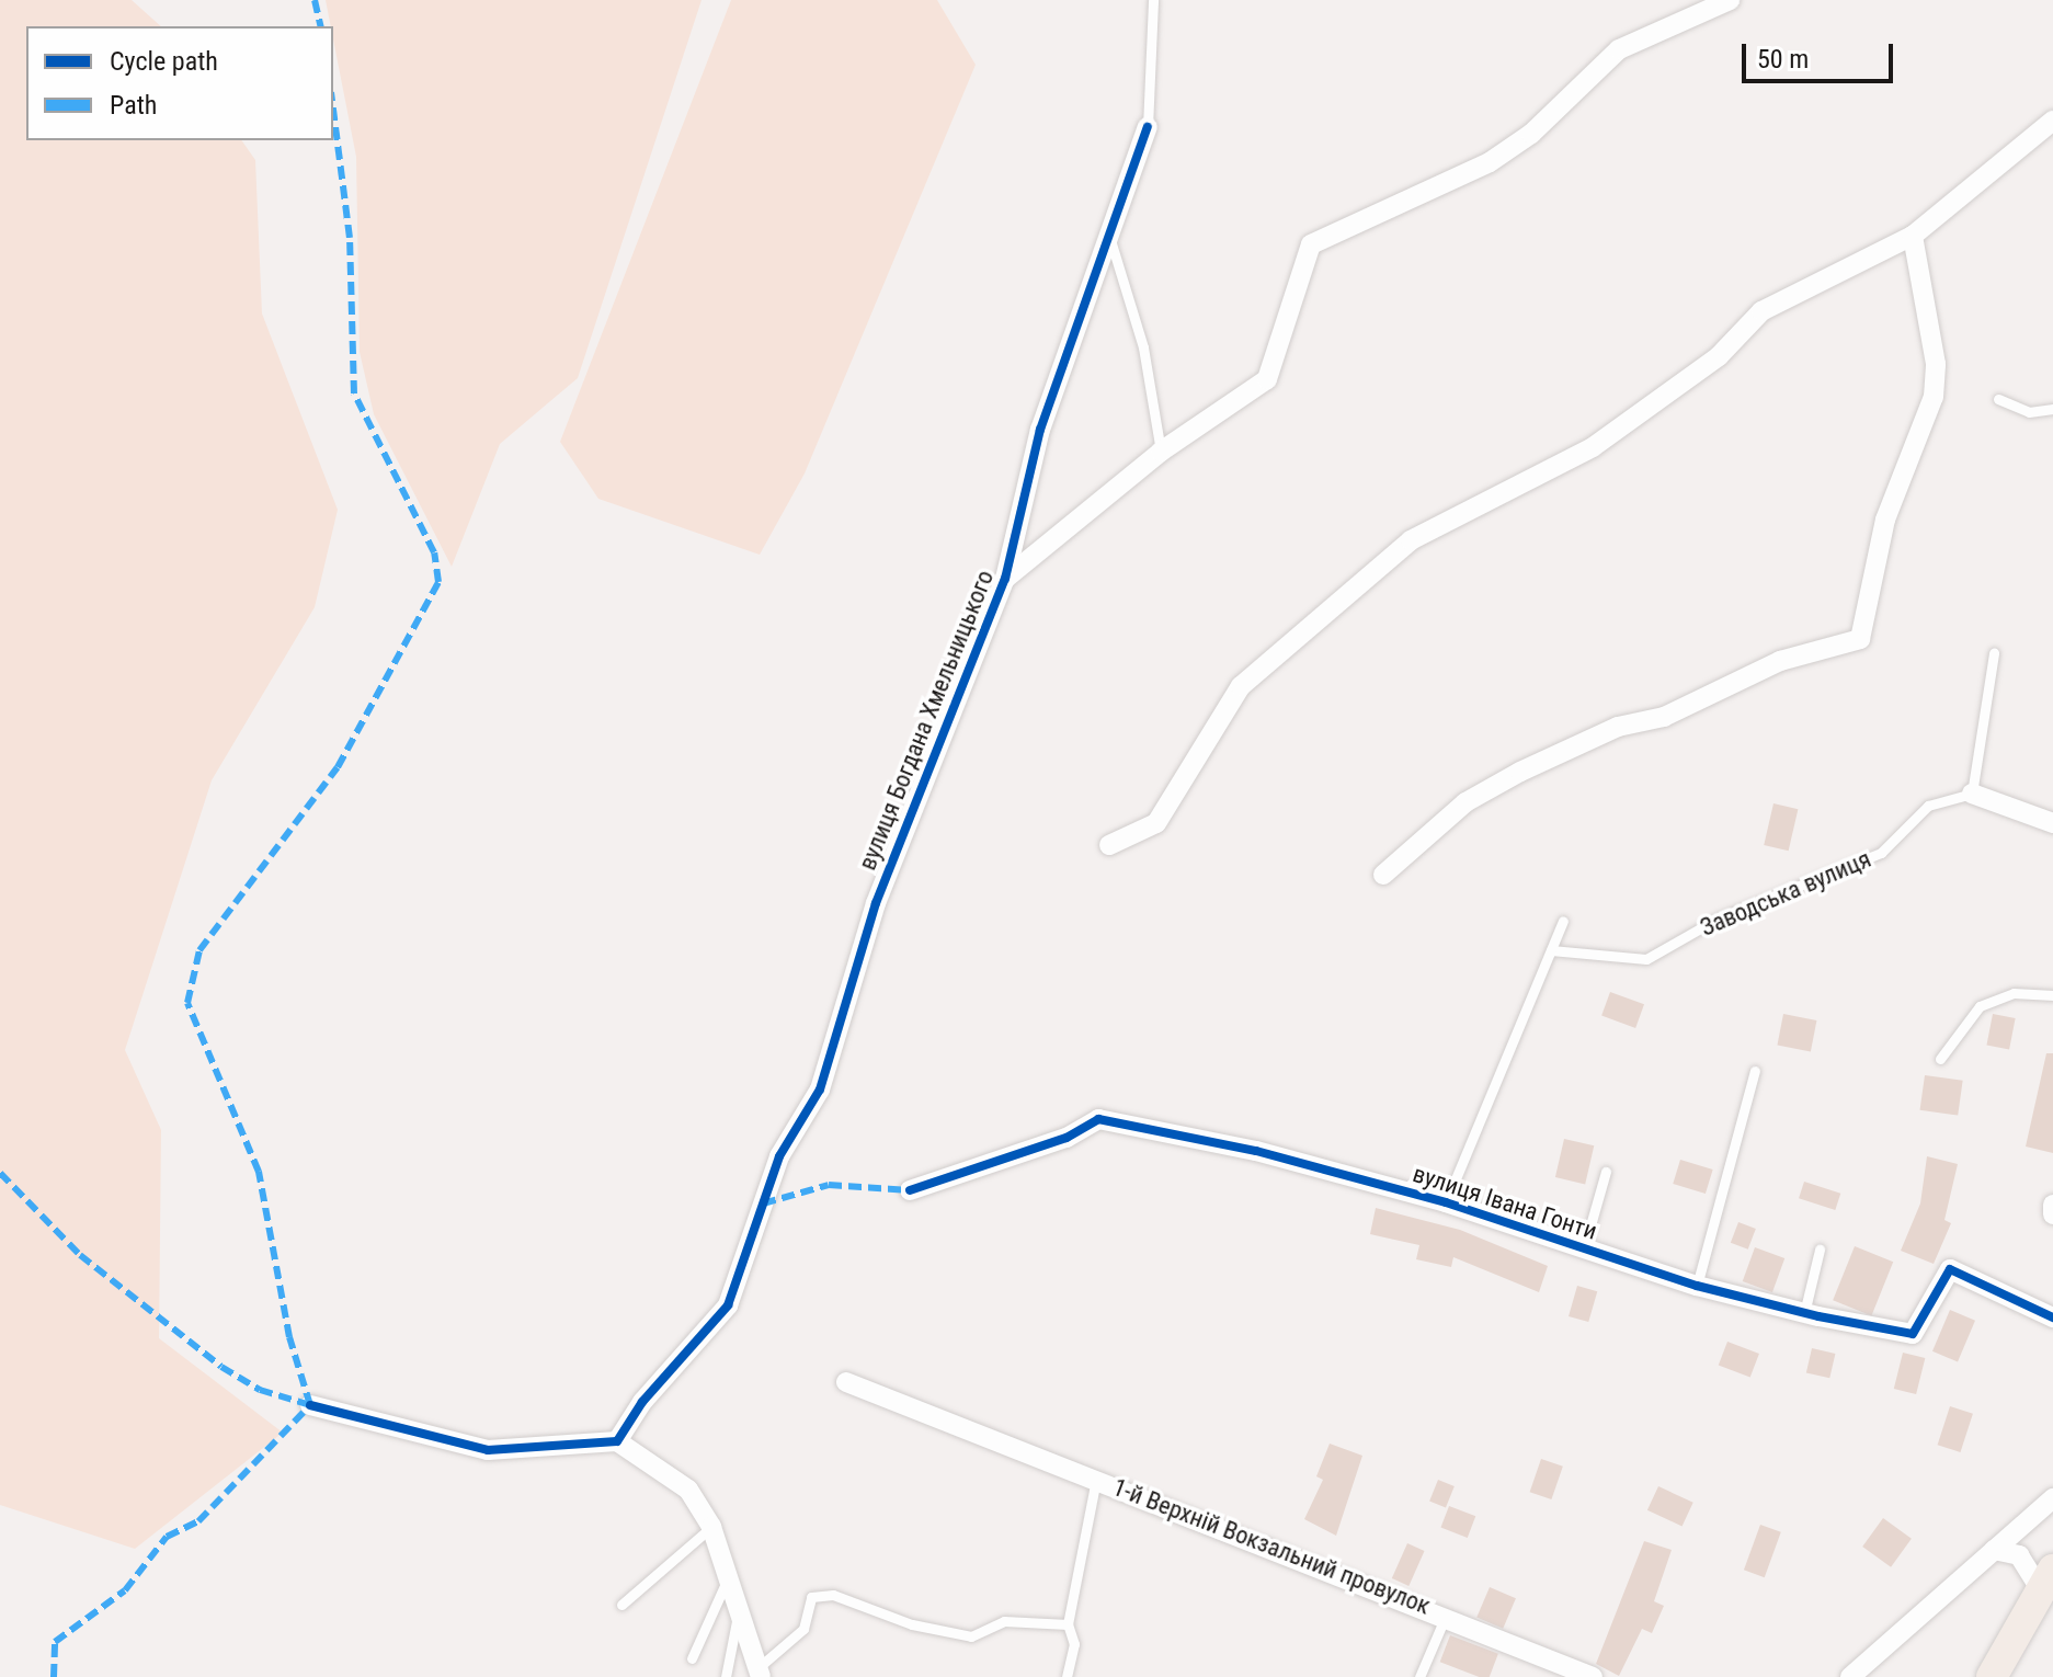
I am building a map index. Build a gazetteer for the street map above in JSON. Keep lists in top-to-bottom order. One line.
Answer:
{"streets":{"street":["вулиця Богдана Хмельницького","вулиця Івана Гонти","1-й Верхній Вокзальний провулок"],"lane":["Заводська вулиця"]},"crossings":[["Заводська вулиця","вулиця Івана Гонти"]],"legend":["Cycle path","Path"],"scale_bar":"50 m"}
